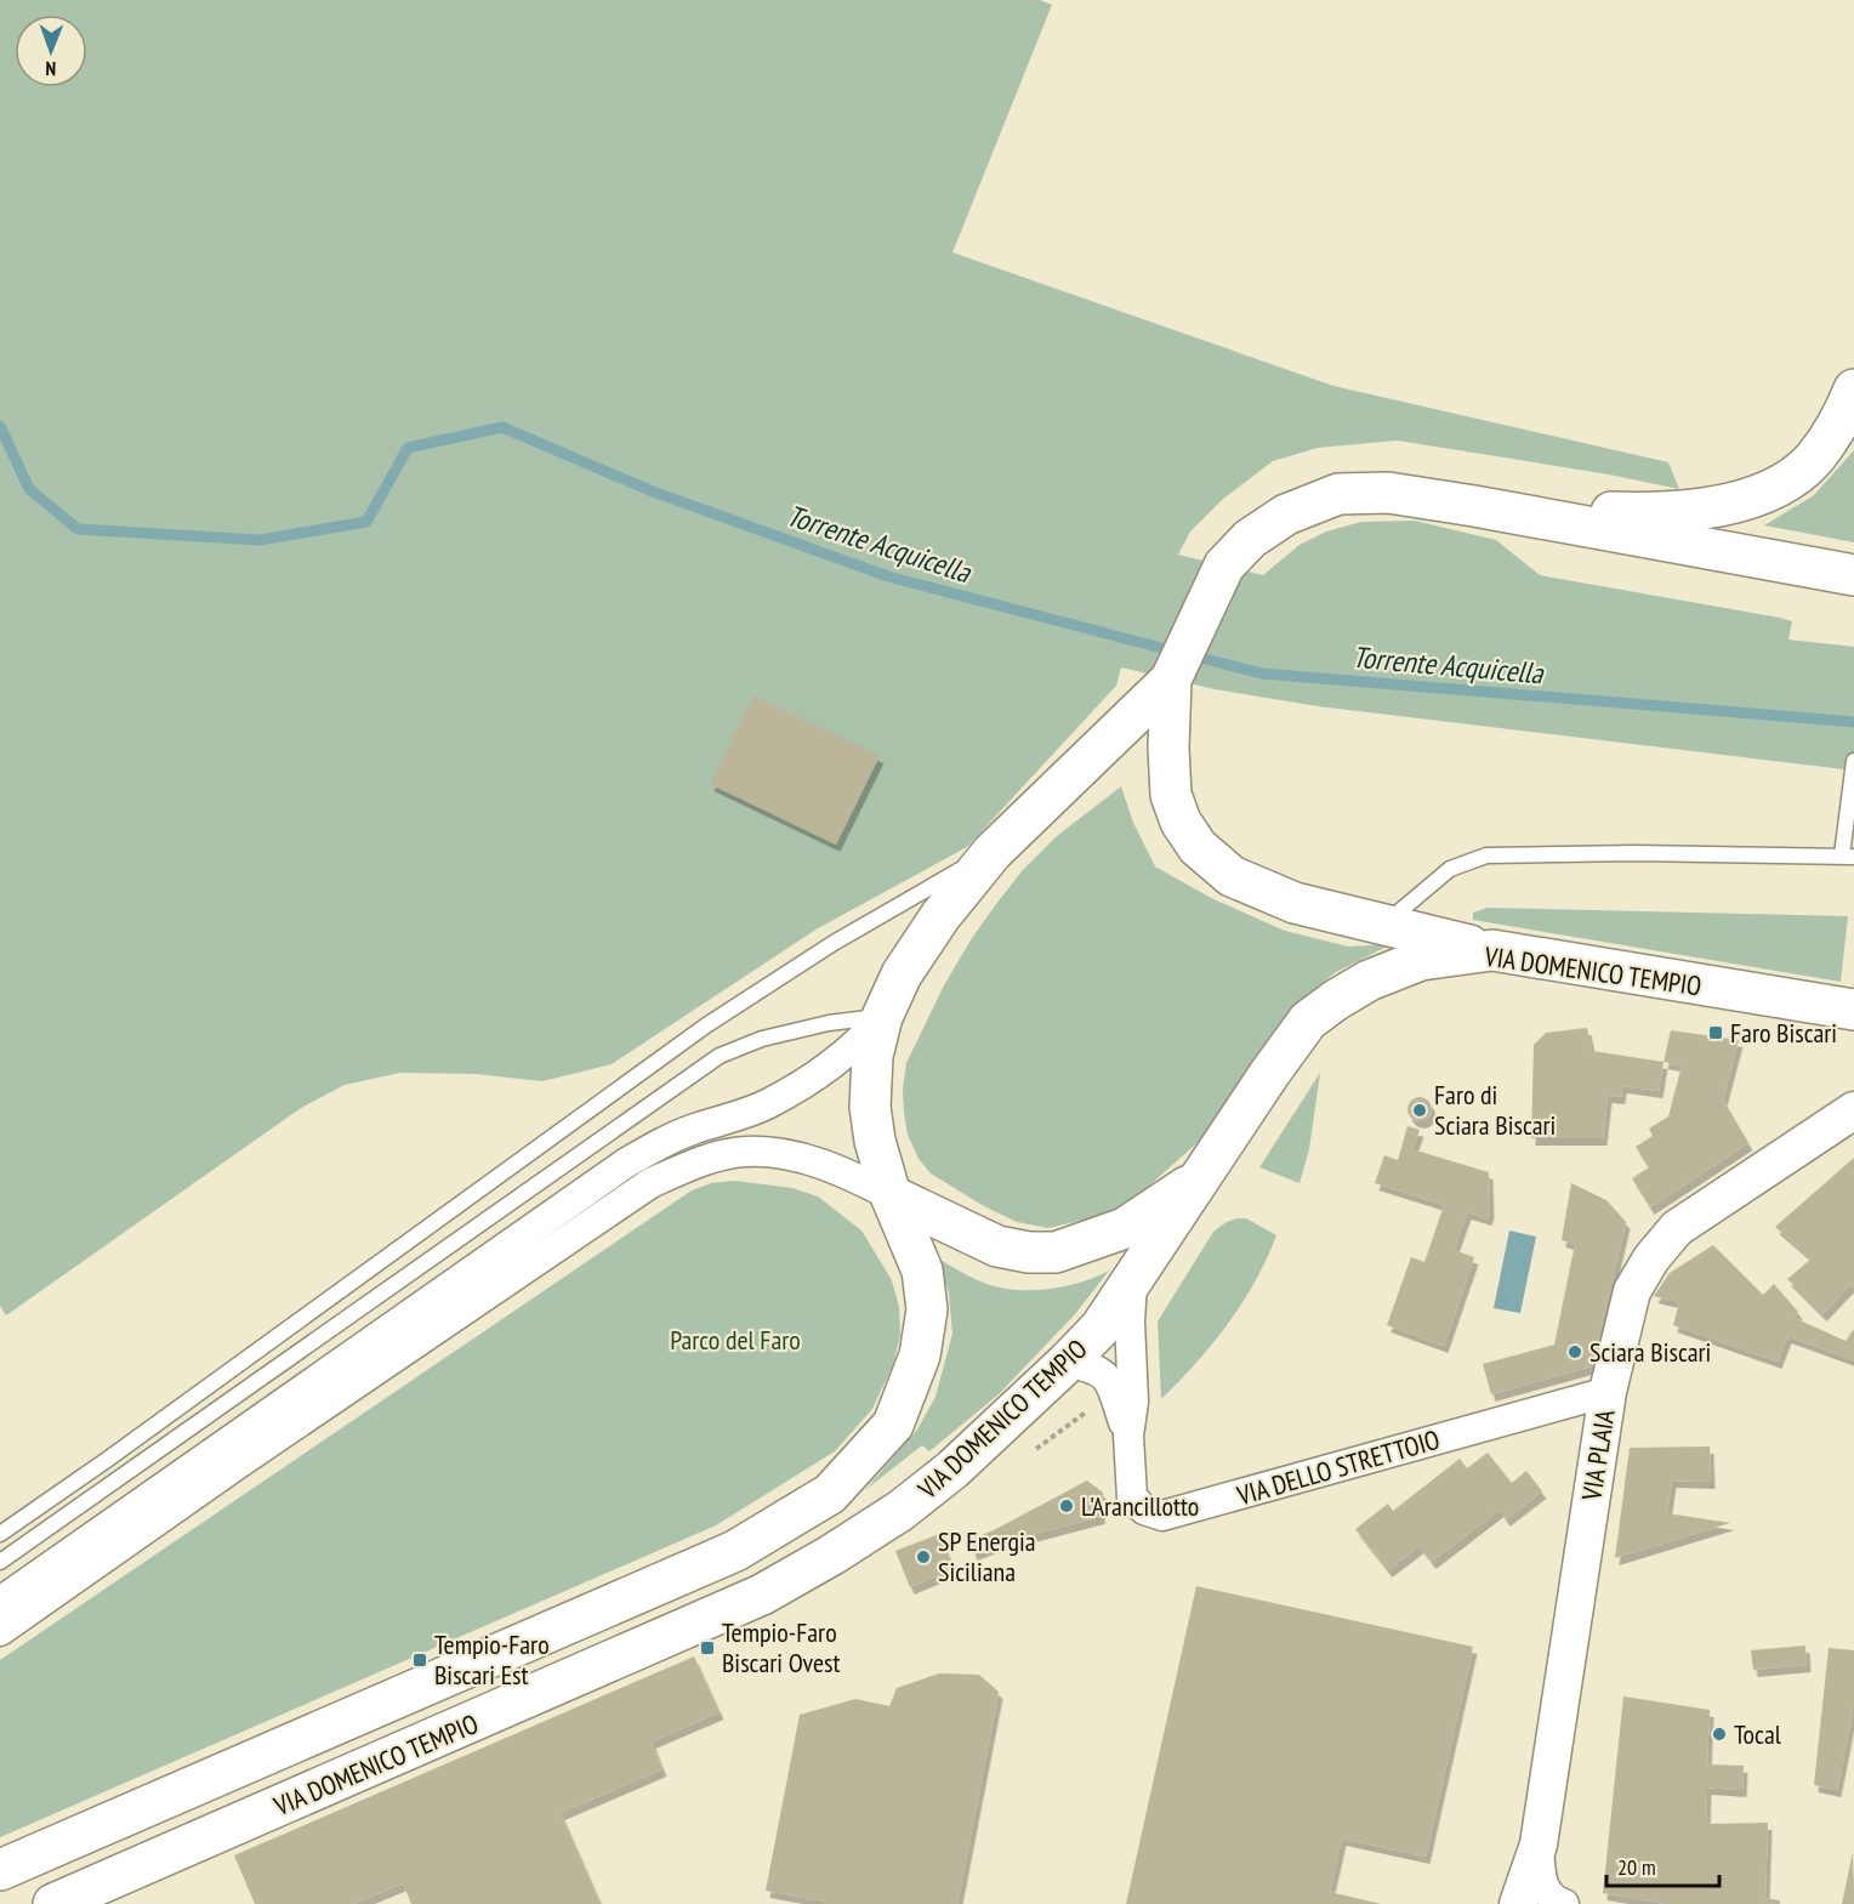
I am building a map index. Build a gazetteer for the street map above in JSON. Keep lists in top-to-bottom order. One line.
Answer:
{"streets":{"main road":["VIA DOMENICO TEMPIO"],"street":["VIA PLAIA","VIA DELLO STRETTOIO"]},"crossings":[["VIA PLAIA","VIA DELLO STRETTOIO"]],"water":["Torrente Acquicella"],"parks":["Parco del Faro"],"places":{"transit":["Faro Biscari","Tempio-Faro Biscari Ovest","Tempio-Faro Biscari Est"],"other":["Faro di Sciara Biscari","Sciara Biscari","L'Arancillotto","SP Energia Siciliana","Tocal"]},"scale_bar":"20 m","north":"bottom"}
